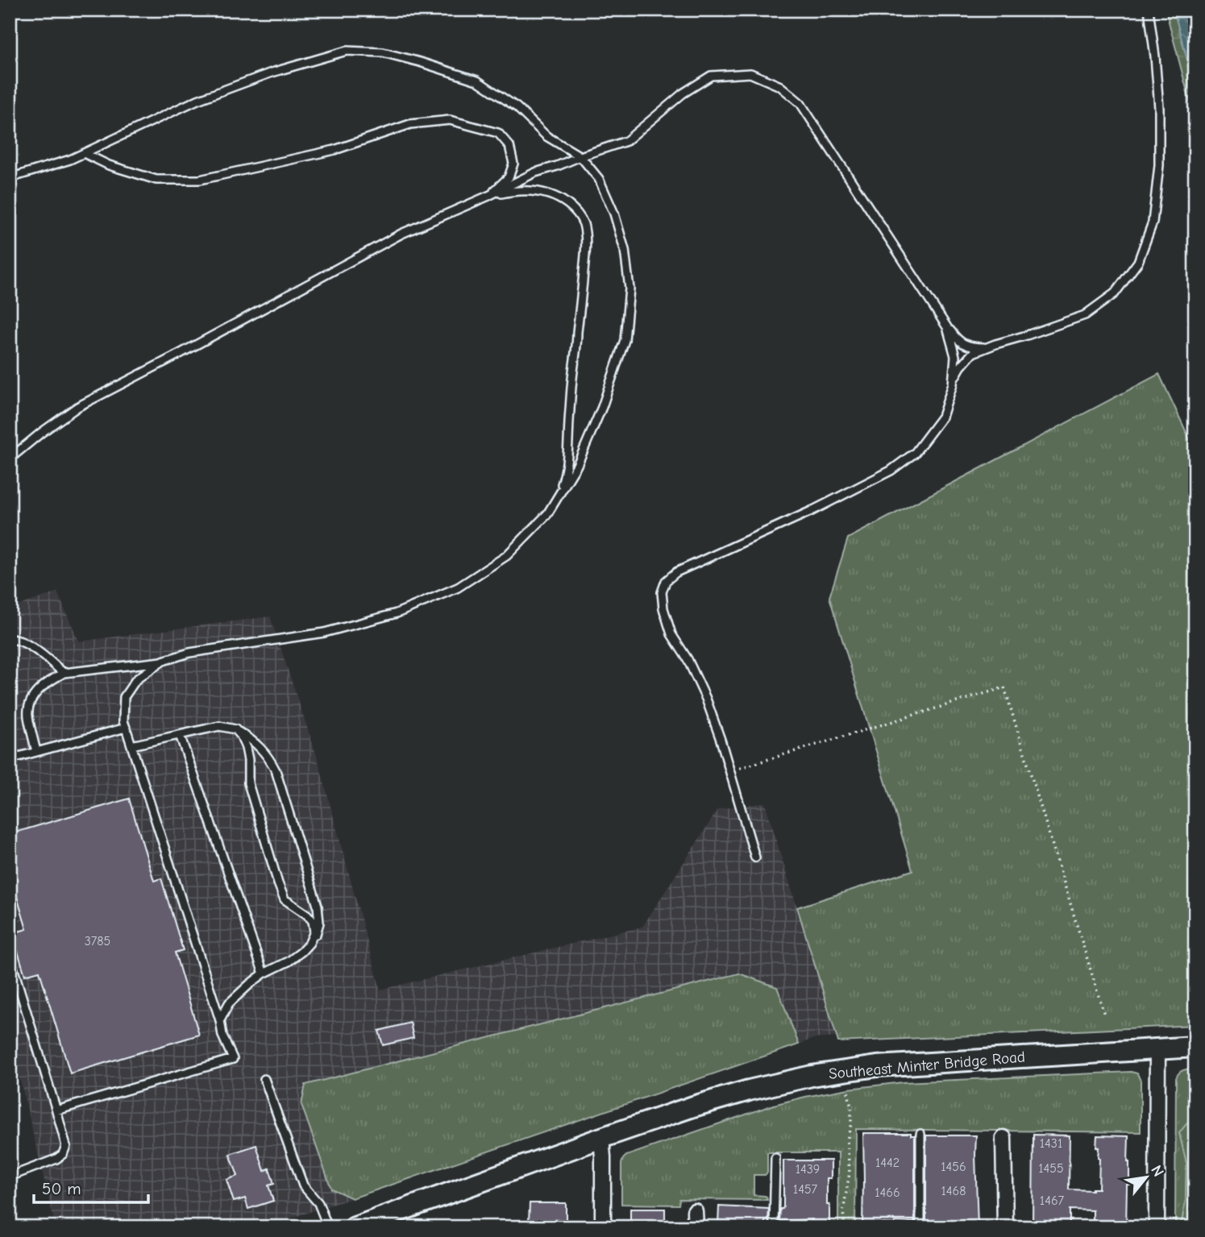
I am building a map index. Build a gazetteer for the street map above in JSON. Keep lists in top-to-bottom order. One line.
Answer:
{"streets":{"main road":["Southeast Minter Bridge Road"]},"house_numbers":["3785","1431","1442","1456","1455","1439","1457","1468","1466","1467"],"scale_bar":"50 m","north":"top right"}
